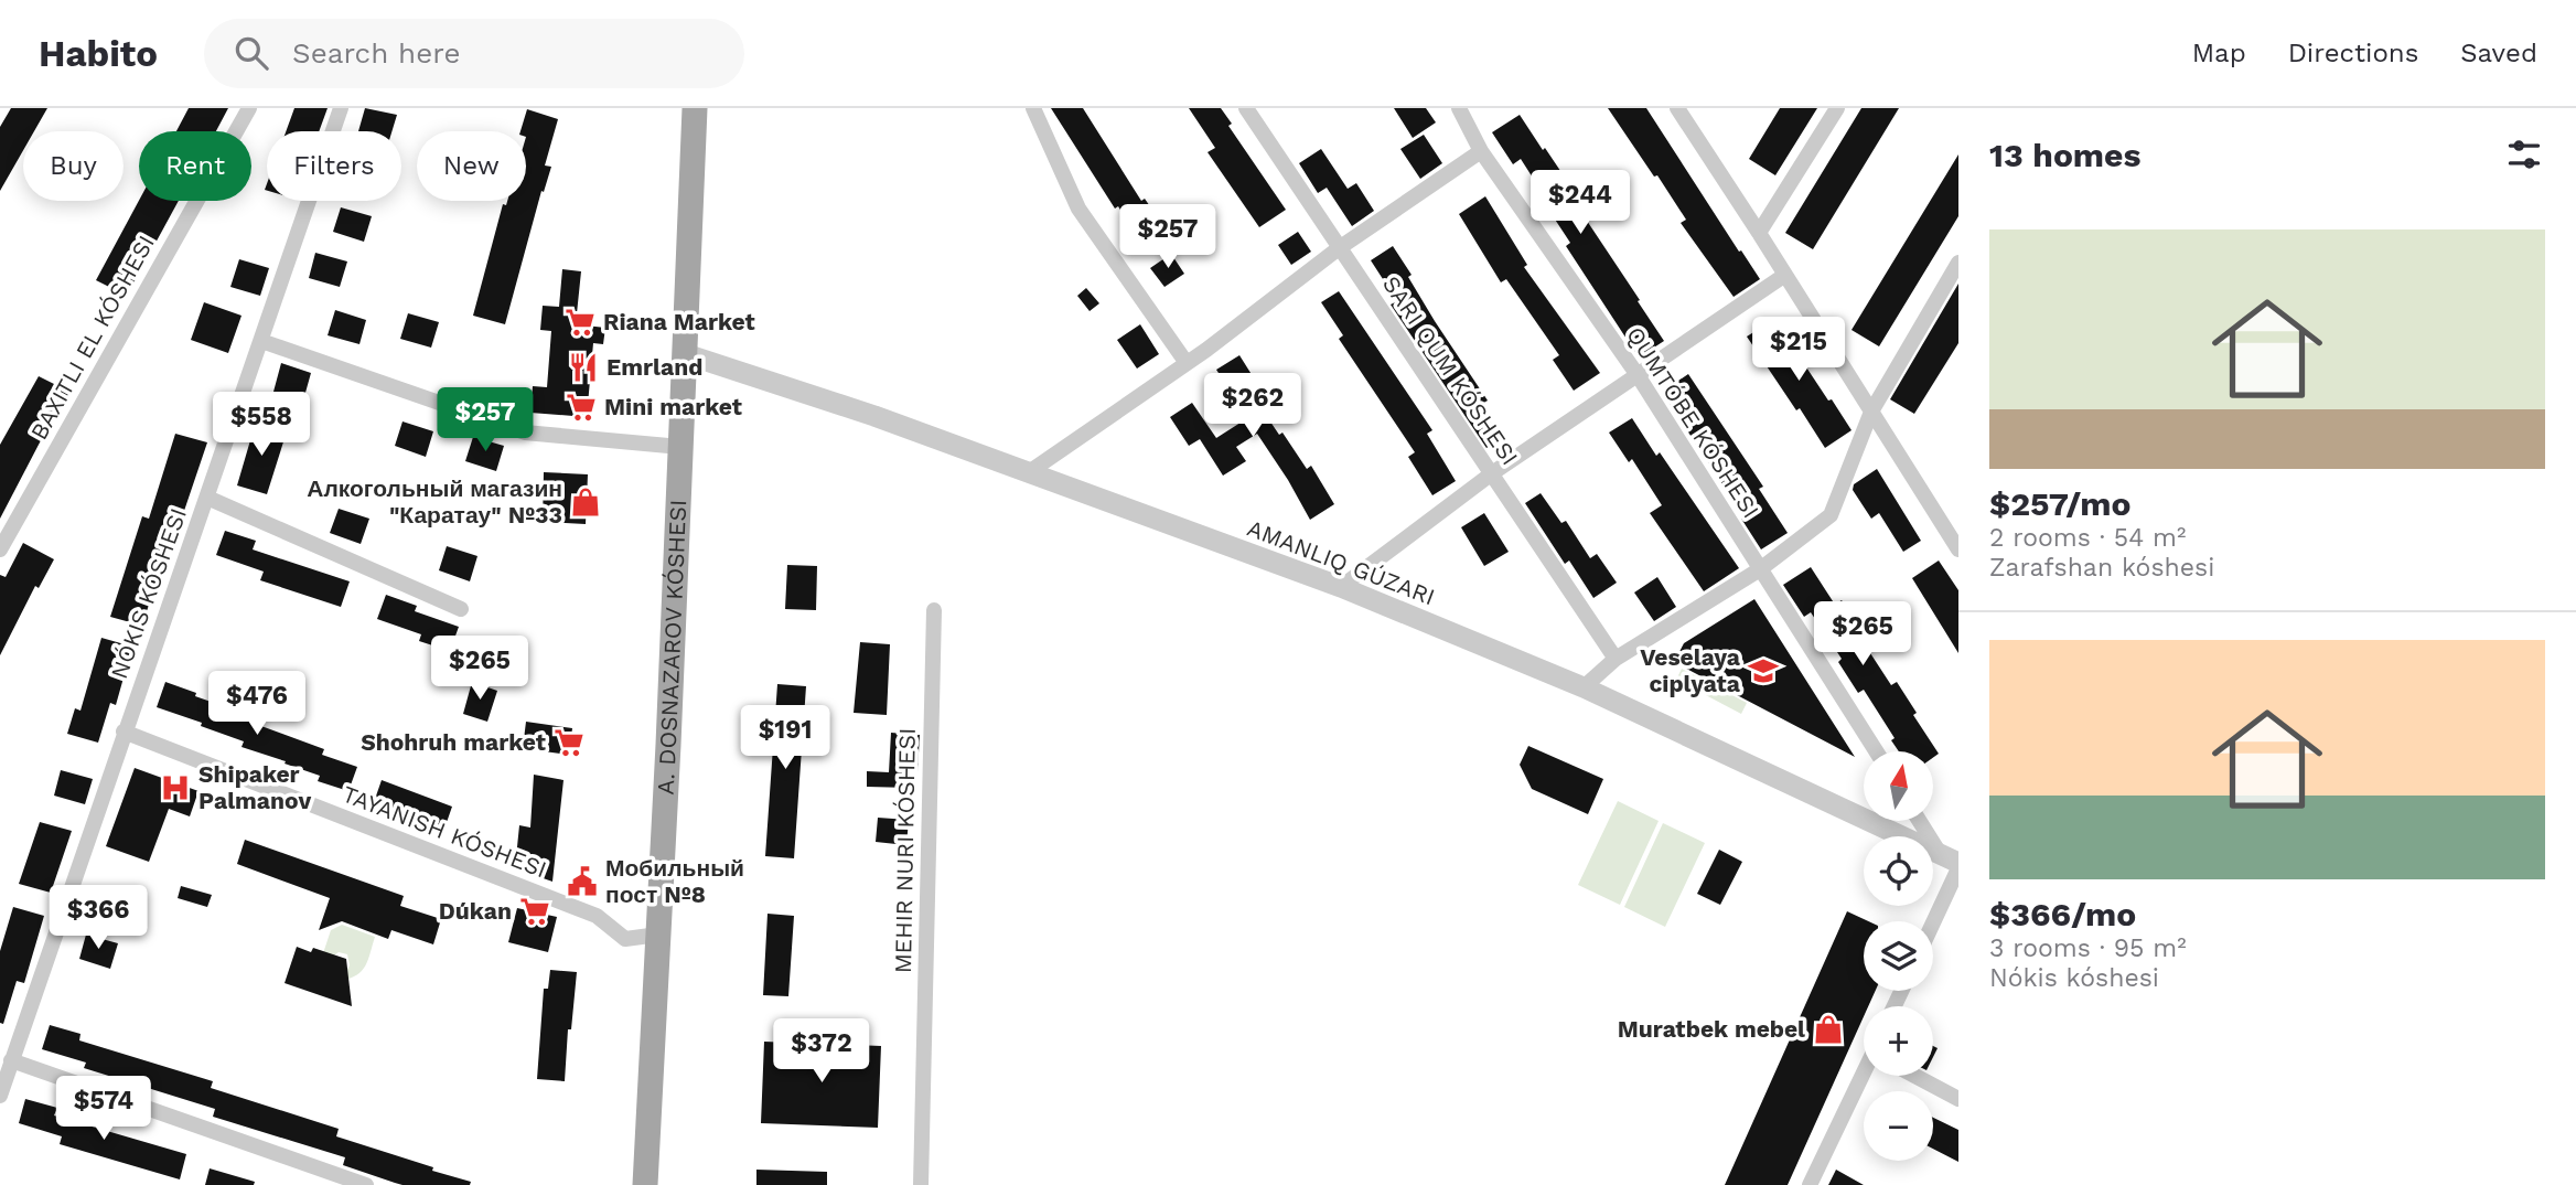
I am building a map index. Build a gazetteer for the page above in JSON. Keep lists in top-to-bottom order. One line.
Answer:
{"streets":{"main road":["A. DOSNAZAROV KÓSHESI"],"street":["QUMTÓBE KÓSHESI","NÓKIS KÓSHESI"]},"places":{"supermarket":["Riana Market","Mini market","Shohruh market","Dúkan"],"restaurant":["Emrland"],"shop":["Алкогольный магазин \"Каратау\" №33","Muratbek mebel"],"school or university":["Veselaya ciplyata"],"hospital":["Shipaker Palmanov"],"public building":["Мобильный пост №8"]},"north":"top","page":{"header":"Habito","search":"Search here","nav":["Map","Directions","Saved"],"heading":"13 homes","chip":["Buy","Rent","Filters","New"],"price":["$244","$257","$215","$262","$257","$558","$265","$265","$476","$191","$366","$372","$574"],"list":[{"name":"$257/mo","note":"2 rooms · 54 m² · Zarafshan kóshesi"},{"name":"$366/mo","note":"3 rooms · 95 m² · Nókis kóshesi"}],"map_buttons":["+","−"]}}
